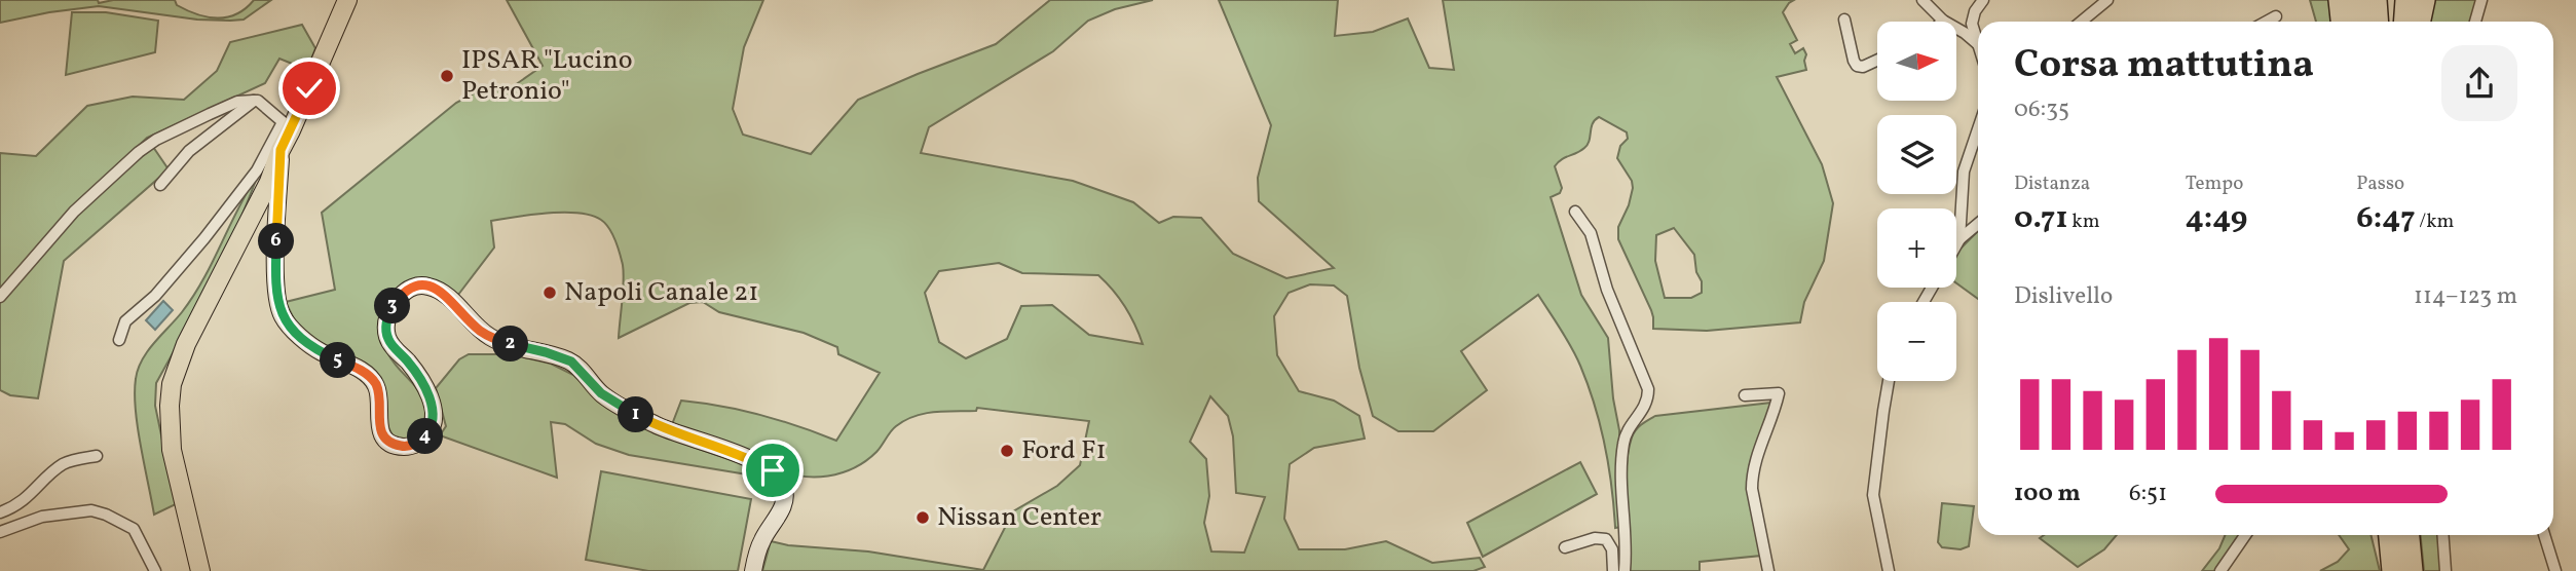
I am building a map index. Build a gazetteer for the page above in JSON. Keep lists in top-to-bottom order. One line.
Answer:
{"places":["IPSAR \"Lucino Petronio\"","Napoli Canale 21","Ford F1","Nissan Center"],"north":"right","page":{"map_buttons":["+","−"],"heading":["Corsa mattutina","06:35"],"stats":[["Distanza","0.71 km"],["Tempo","4:49"],["Passo","6:47 /km"]],"pins":["6","3","2","5","1","4"],"chart":["Dislivello","114–123 m"],"list":[{"name":"100 m","note":"6:51"}]}}
